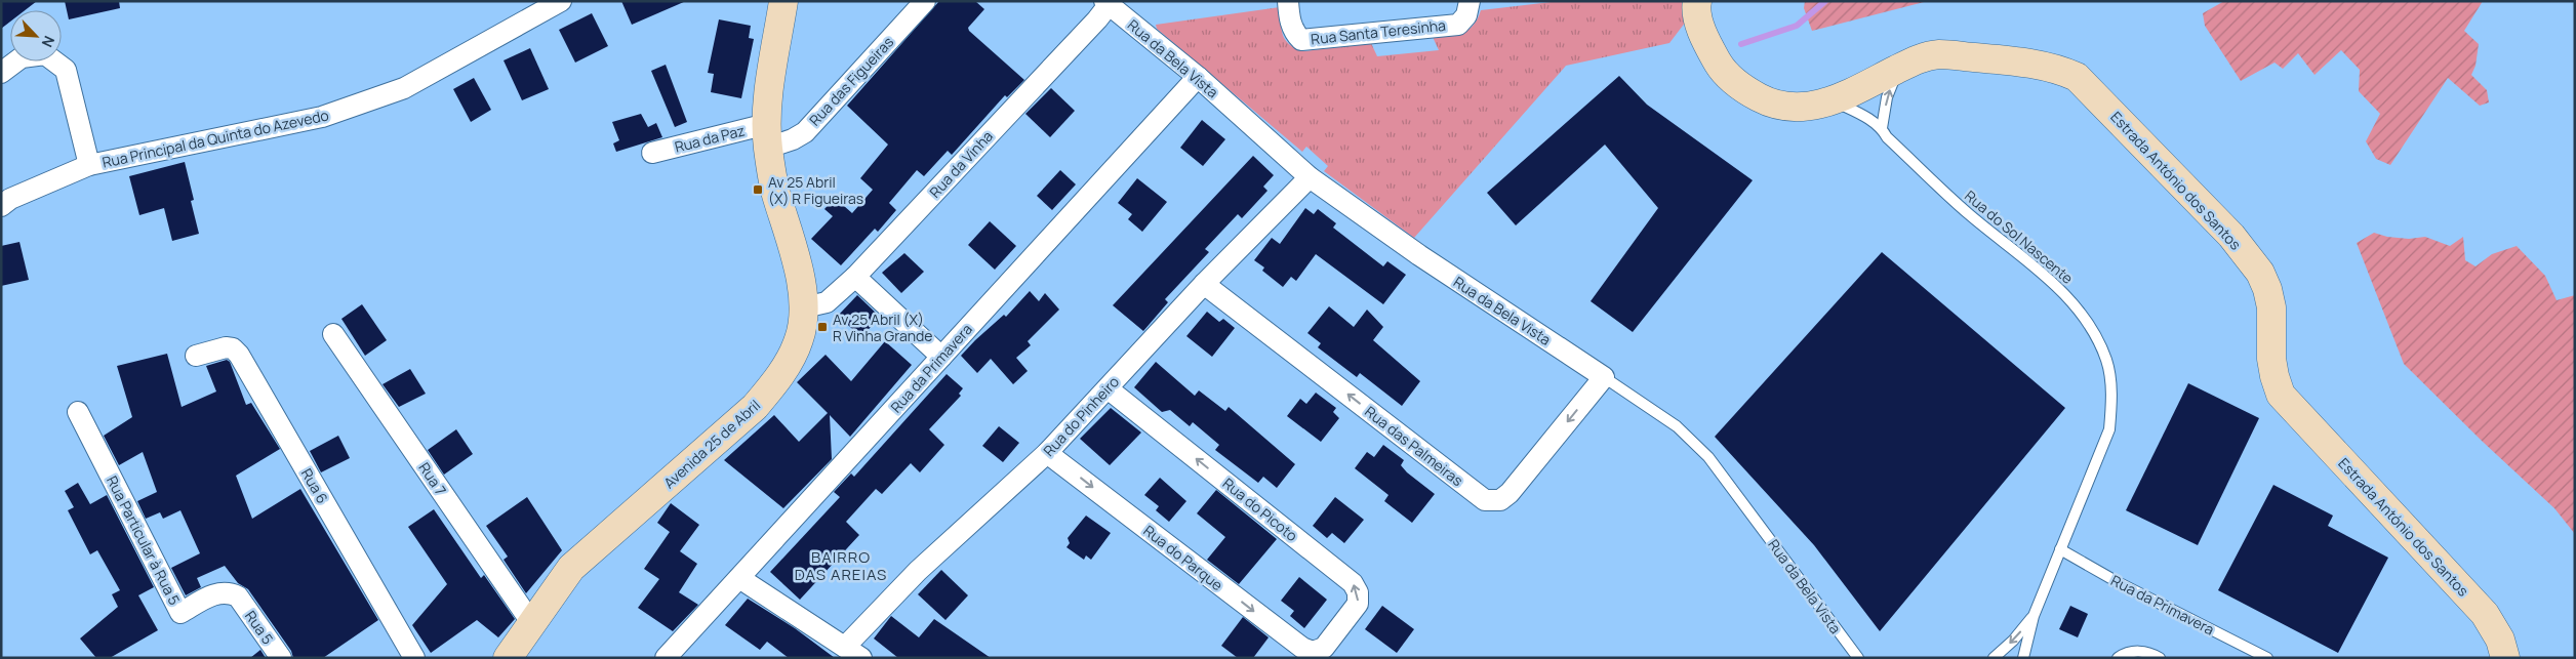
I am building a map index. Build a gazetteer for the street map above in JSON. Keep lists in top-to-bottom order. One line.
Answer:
{"streets":{"street":["Rua Santa Teresinha","Rua da Bela Vista","Rua das Figueiras","Rua Principal da Quinta do Azevedo","Rua da Paz","Rua da Vinha","Estrada António dos Santos","Rua da Primavera","Rua do Pinheiro","Avenida 25 de Abril","Rua das Palmeiras","Rua 7","Rua 6","Rua do Picoto","Rua Particular à Rua 5","Rua do Parque","Rua 5"],"lane":["Rua do Sol Nascente"]},"crossings":[["Rua da Bela Vista","Rua da Vinha"],["Rua da Bela Vista","Rua da Primavera"],["Rua da Bela Vista","Rua do Pinheiro"],["Rua da Bela Vista","Rua das Palmeiras"],["Rua das Figueiras","Rua da Paz"],["Rua das Figueiras","Avenida 25 de Abril"],["Rua da Paz","Avenida 25 de Abril"],["Rua da Vinha","Avenida 25 de Abril"],["Estrada António dos Santos","Rua do Sol Nascente"],["Rua do Sol Nascente","Rua da Primavera"],["Rua do Pinheiro","Rua das Palmeiras"],["Rua do Pinheiro","Rua do Picoto"],["Rua do Pinheiro","Rua do Parque"],["Avenida 25 de Abril","Rua 7"],["Rua do Picoto","Rua do Parque"],["Rua Particular à Rua 5","Rua 5"]],"one_way":["Rua do Picoto","Rua do Parque"],"districts":["BAIRRO DAS AREIAS"],"places":{"transit":["Av 25 Abril (X) R Figueiras","Av 25 Abril (X) R Vinha Grande"]},"north":"bottom right"}
